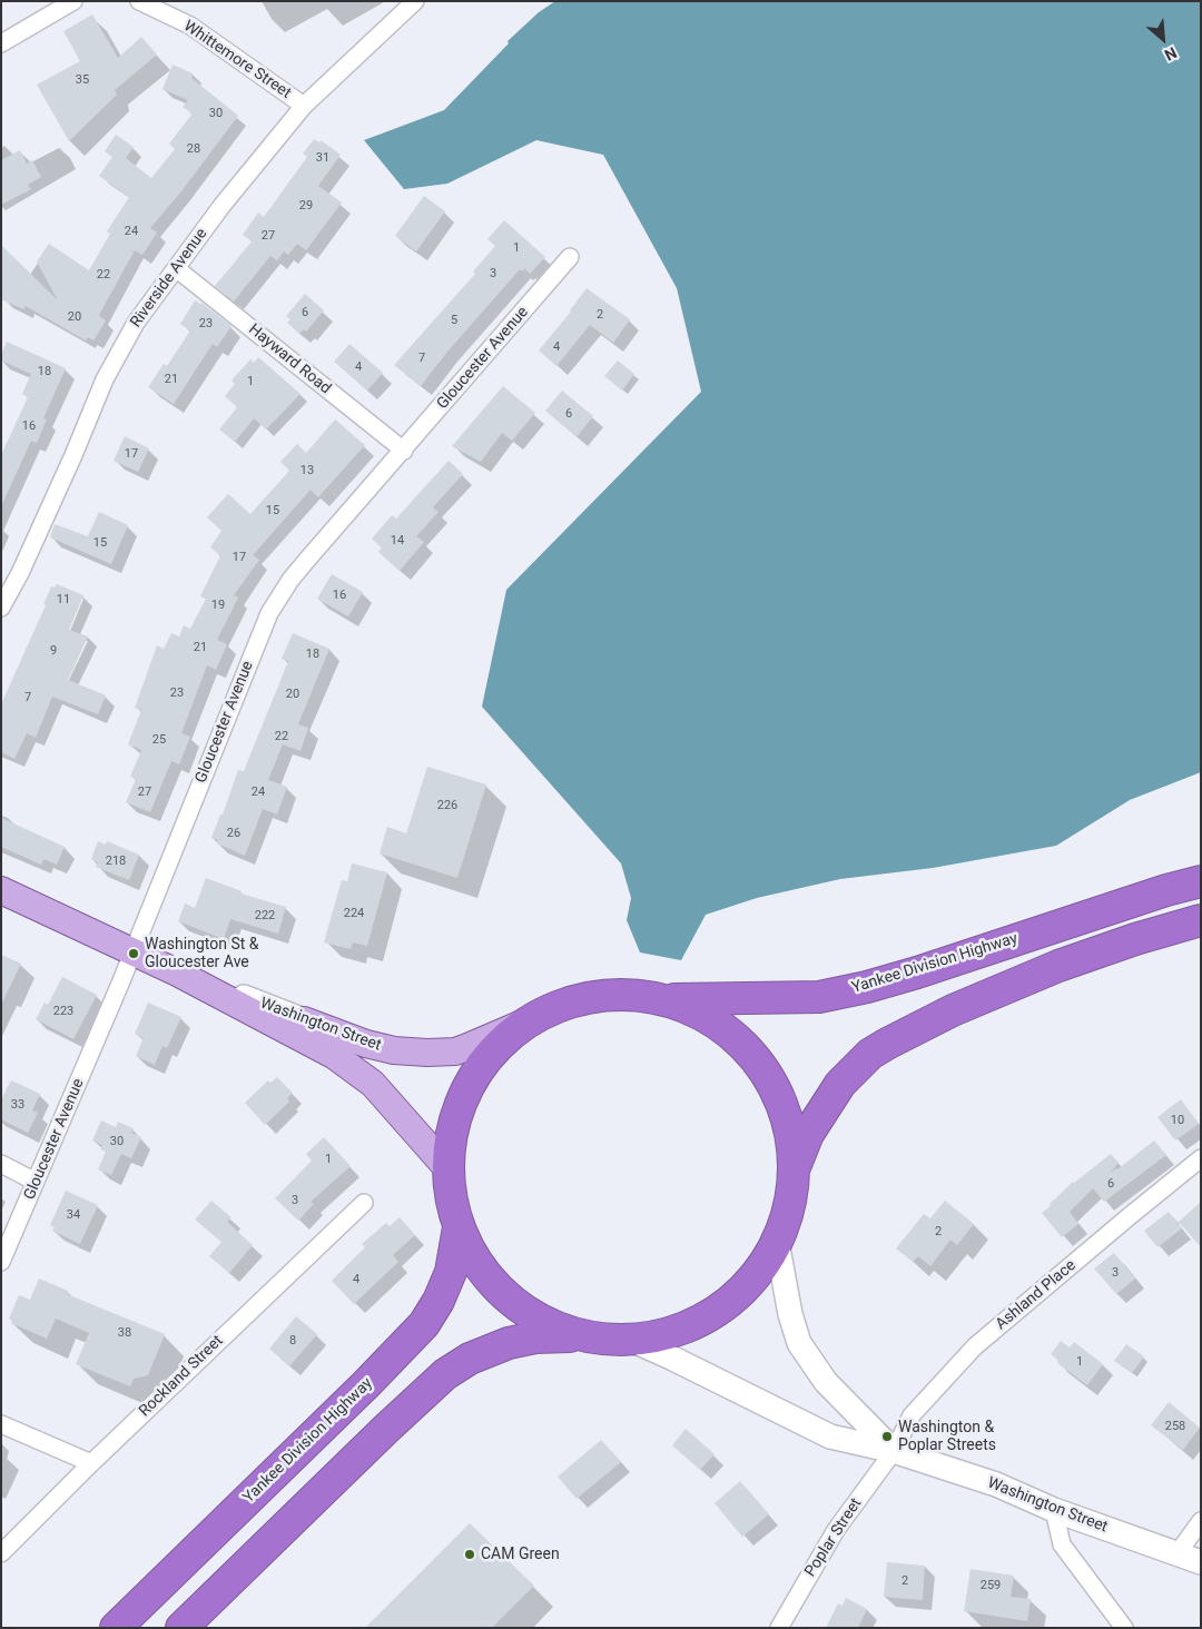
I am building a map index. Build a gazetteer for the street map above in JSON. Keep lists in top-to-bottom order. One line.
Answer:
{"streets":{"highway":["Yankee Division Highway"],"main road":["Washington Street"],"street":["Whittemore Street","Riverside Avenue","Gloucester Avenue","Hayward Road","Ashland Place","Rockland Street","Poplar Street"]},"crossings":[["Whittemore Street","Riverside Avenue"],["Riverside Avenue","Hayward Road"],["Gloucester Avenue","Hayward Road"],["Gloucester Avenue","Washington Street"],["Washington Street","Ashland Place"],["Washington Street","Poplar Street"],["Ashland Place","Poplar Street"]],"places":["Washington St & Gloucester Ave","Washington & Poplar Streets","CAM Green"],"house_numbers":["35","30","28","31","29","24","27","1","3","22","6","2","20","5","23","4","7","4","18","21","1","6","16","17","13","15","14","15","17","16","11","19","21","9","18","23","20","7","22","25","27","24","226","26","218","224","222","223","33","10","30","1","6","3","34","2","3","4","38","8","1","258","2","259"],"north":"bottom right"}
